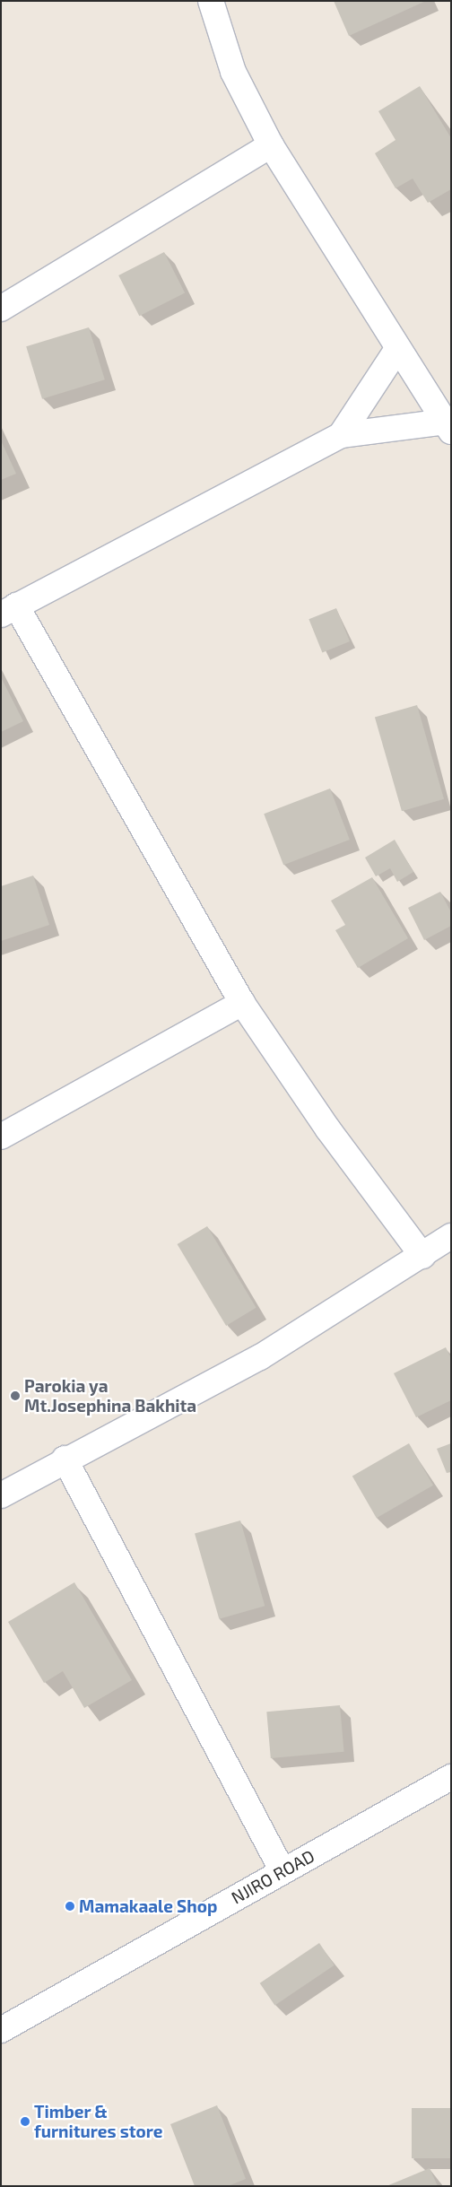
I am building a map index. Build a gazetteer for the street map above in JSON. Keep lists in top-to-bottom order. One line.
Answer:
{"streets":{"street":["NJIRO ROAD"]},"places":["Parokia ya Mt.Josephina Bakhita","Mamakaale Shop","Timber & furnitures store"]}
